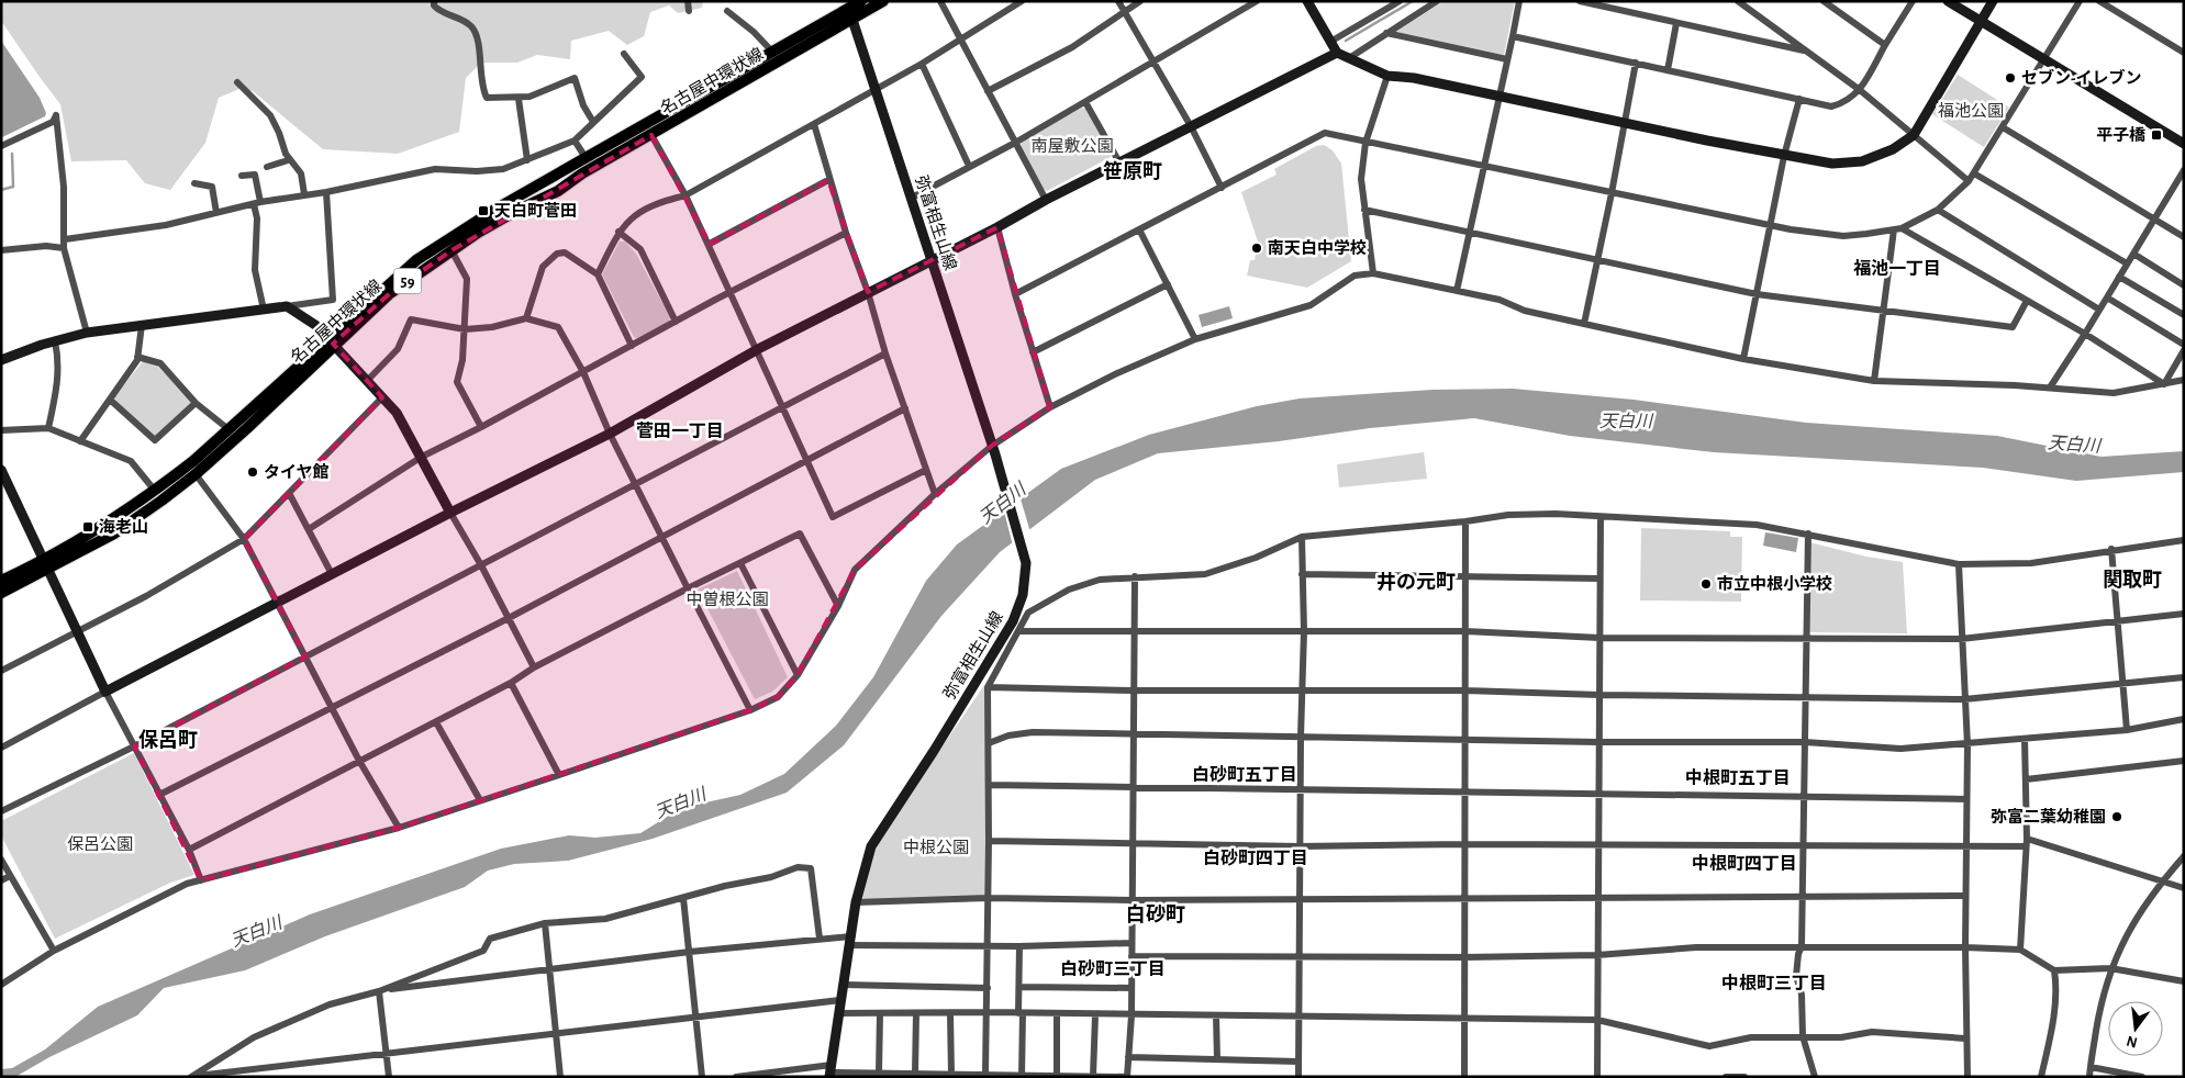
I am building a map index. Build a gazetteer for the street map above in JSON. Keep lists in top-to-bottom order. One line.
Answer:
{"streets":{"main road":["名古屋中環状線","59"],"street":["弥富相生山線"]},"crossings":[["名古屋中環状線","弥富相生山線"]],"districts":["笹原町","福池一丁目","菅田一丁目","関取町","井の元町","保呂町","白砂町五丁目","中根町五丁目","白砂町四丁目","中根町四丁目","白砂町","白砂町三丁目","中根町三丁目"],"water":["天白川"],"parks":["福池公園","南屋敷公園","中曽根公園","保呂公園","中根公園"],"places":{"other":["セブン-イレブン","南天白中学校","タイヤ館","市立中根小学校","弥富二葉幼稚園"],"transit":["平子橋","天白町菅田","海老山"]},"north":"bottom"}
